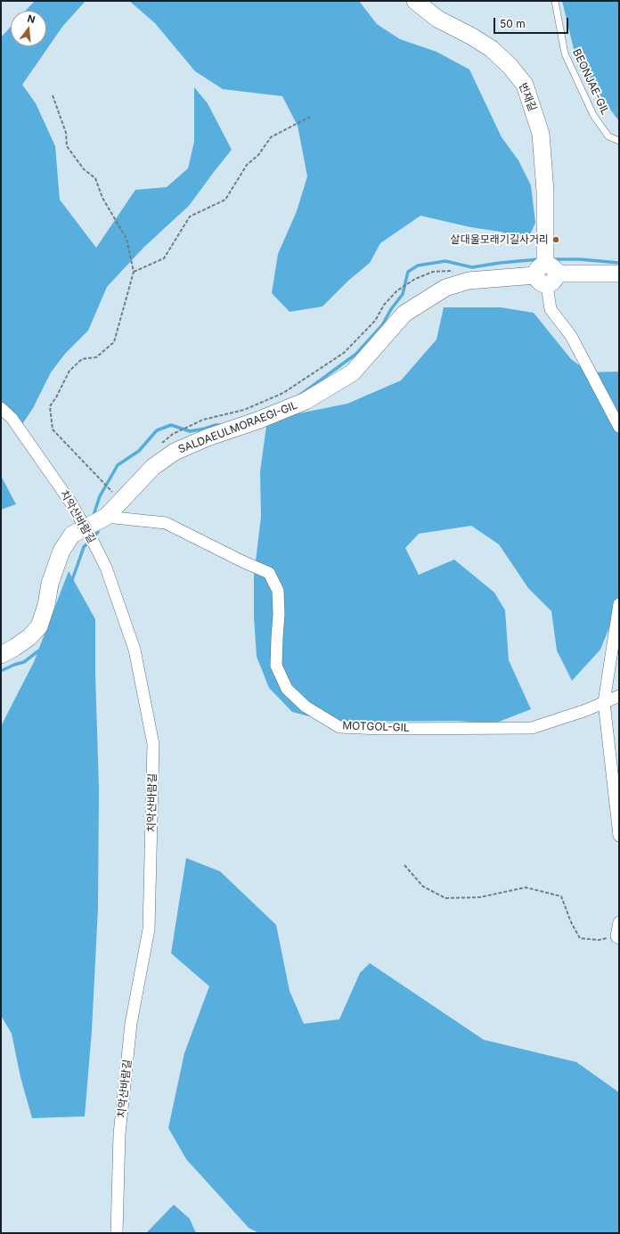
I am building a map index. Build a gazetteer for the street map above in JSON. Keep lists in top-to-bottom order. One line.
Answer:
{"streets":{"street":["번재길","SALDAEULMORAEGI-GIL","치악산바람길","MOTGOL-GIL"],"lane":["BEONJAE-GIL"]},"crossings":[["번재길","SALDAEULMORAEGI-GIL"],["SALDAEULMORAEGI-GIL","MOTGOL-GIL"]],"places":["살대울모래기길사거리"],"scale_bar":"50 m","north":"top"}
